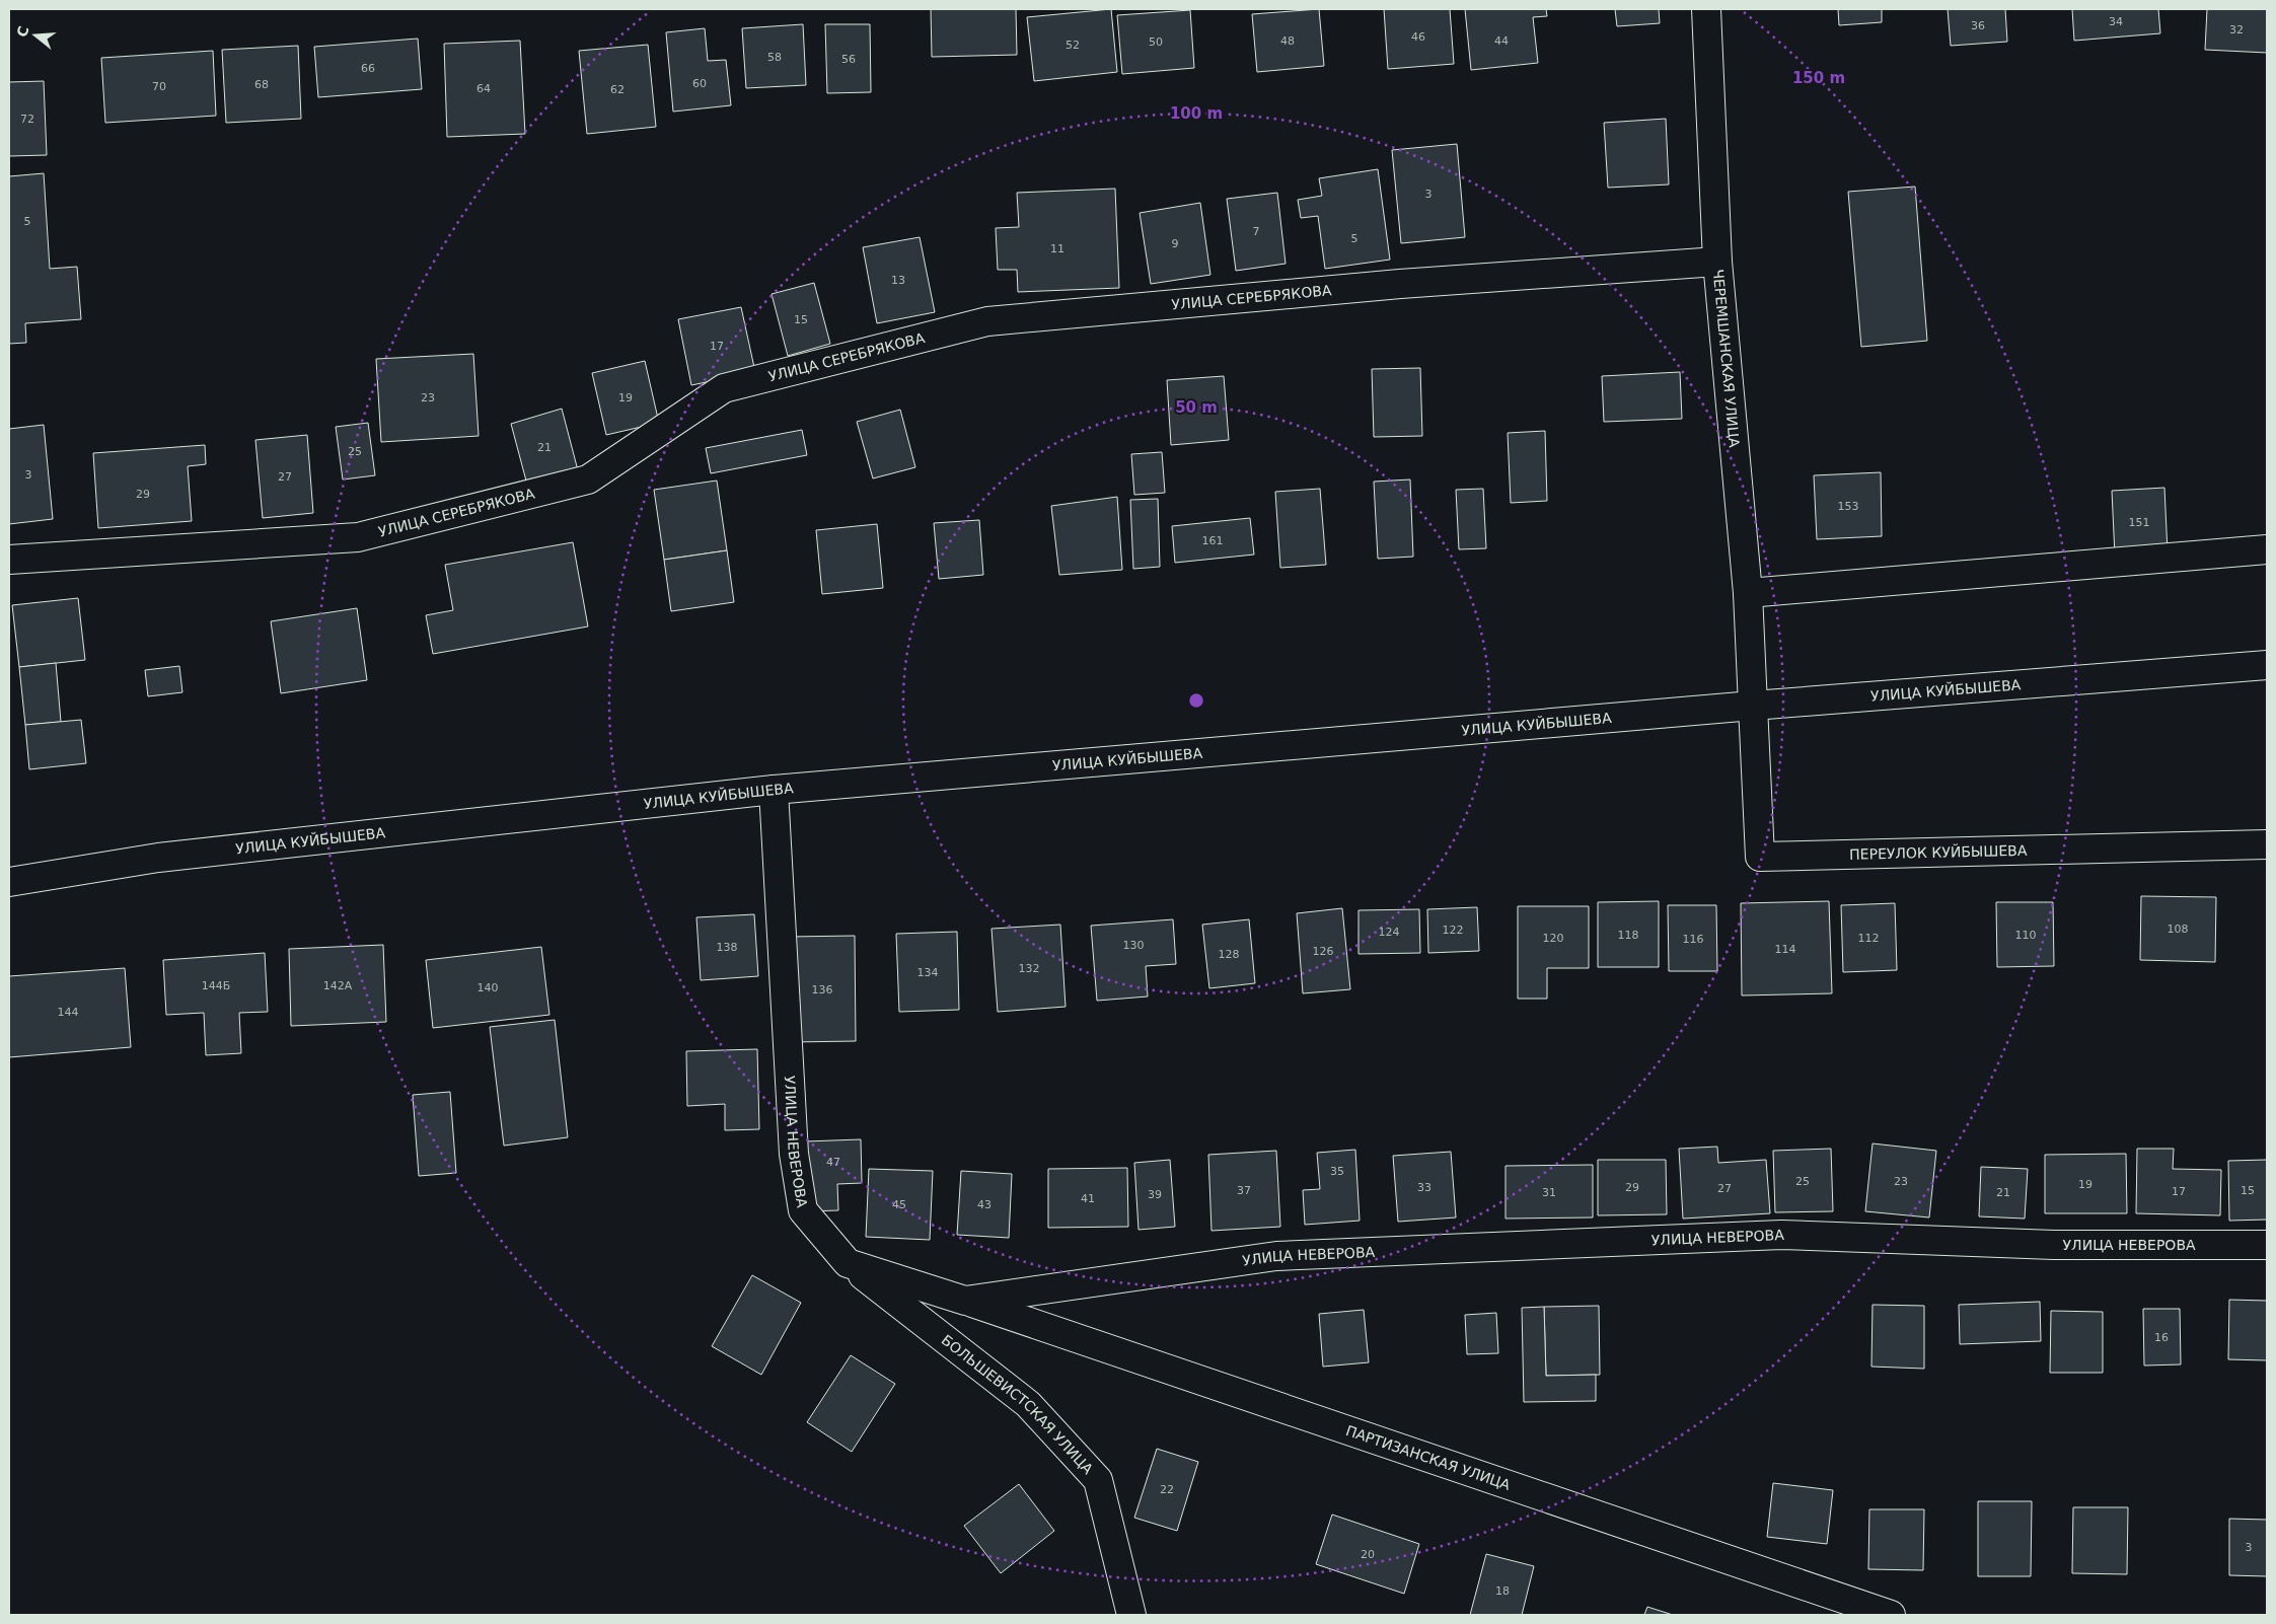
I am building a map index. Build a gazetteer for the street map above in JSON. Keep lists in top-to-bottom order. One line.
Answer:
{"streets":{"street":["УЛИЦА СЕРЕБРЯКОВА","ЧЕРЕМШАНСКАЯ УЛИЦА","УЛИЦА КУЙБЫШЕВА","ПЕРЕУЛОК КУЙБЫШЕВА","УЛИЦА НЕВЕРОВА","БОЛЬШЕВИСТСКАЯ УЛИЦА","ПАРТИЗАНСКАЯ УЛИЦА"]},"crossings":[["УЛИЦА СЕРЕБРЯКОВА","ЧЕРЕМШАНСКАЯ УЛИЦА"],["ЧЕРЕМШАНСКАЯ УЛИЦА","УЛИЦА КУЙБЫШЕВА"],["ЧЕРЕМШАНСКАЯ УЛИЦА","ПЕРЕУЛОК КУЙБЫШЕВА"],["УЛИЦА КУЙБЫШЕВА","ПЕРЕУЛОК КУЙБЫШЕВА"],["УЛИЦА КУЙБЫШЕВА","УЛИЦА НЕВЕРОВА"],["УЛИЦА НЕВЕРОВА","БОЛЬШЕВИСТСКАЯ УЛИЦА"],["УЛИЦА НЕВЕРОВА","ПАРТИЗАНСКАЯ УЛИЦА"]],"house_numbers":["34","36","32","46","48","44","50","52","58","56","66","60","68","70","64","62","72","3","5","7","5","9","11","13","15","17","23","19","21","25","3","27","29","153","151","161","108","122","124","118","110","120","112","116","130","138","114","126","128","132","134","144Б","142А","140","136","144","47","35","25","23","19","33","29","27","37","15","17","31","21","39","41","45","43","16","22","3","20","18"],"north":"left","rings":["150 m","100 m","50 m"]}
